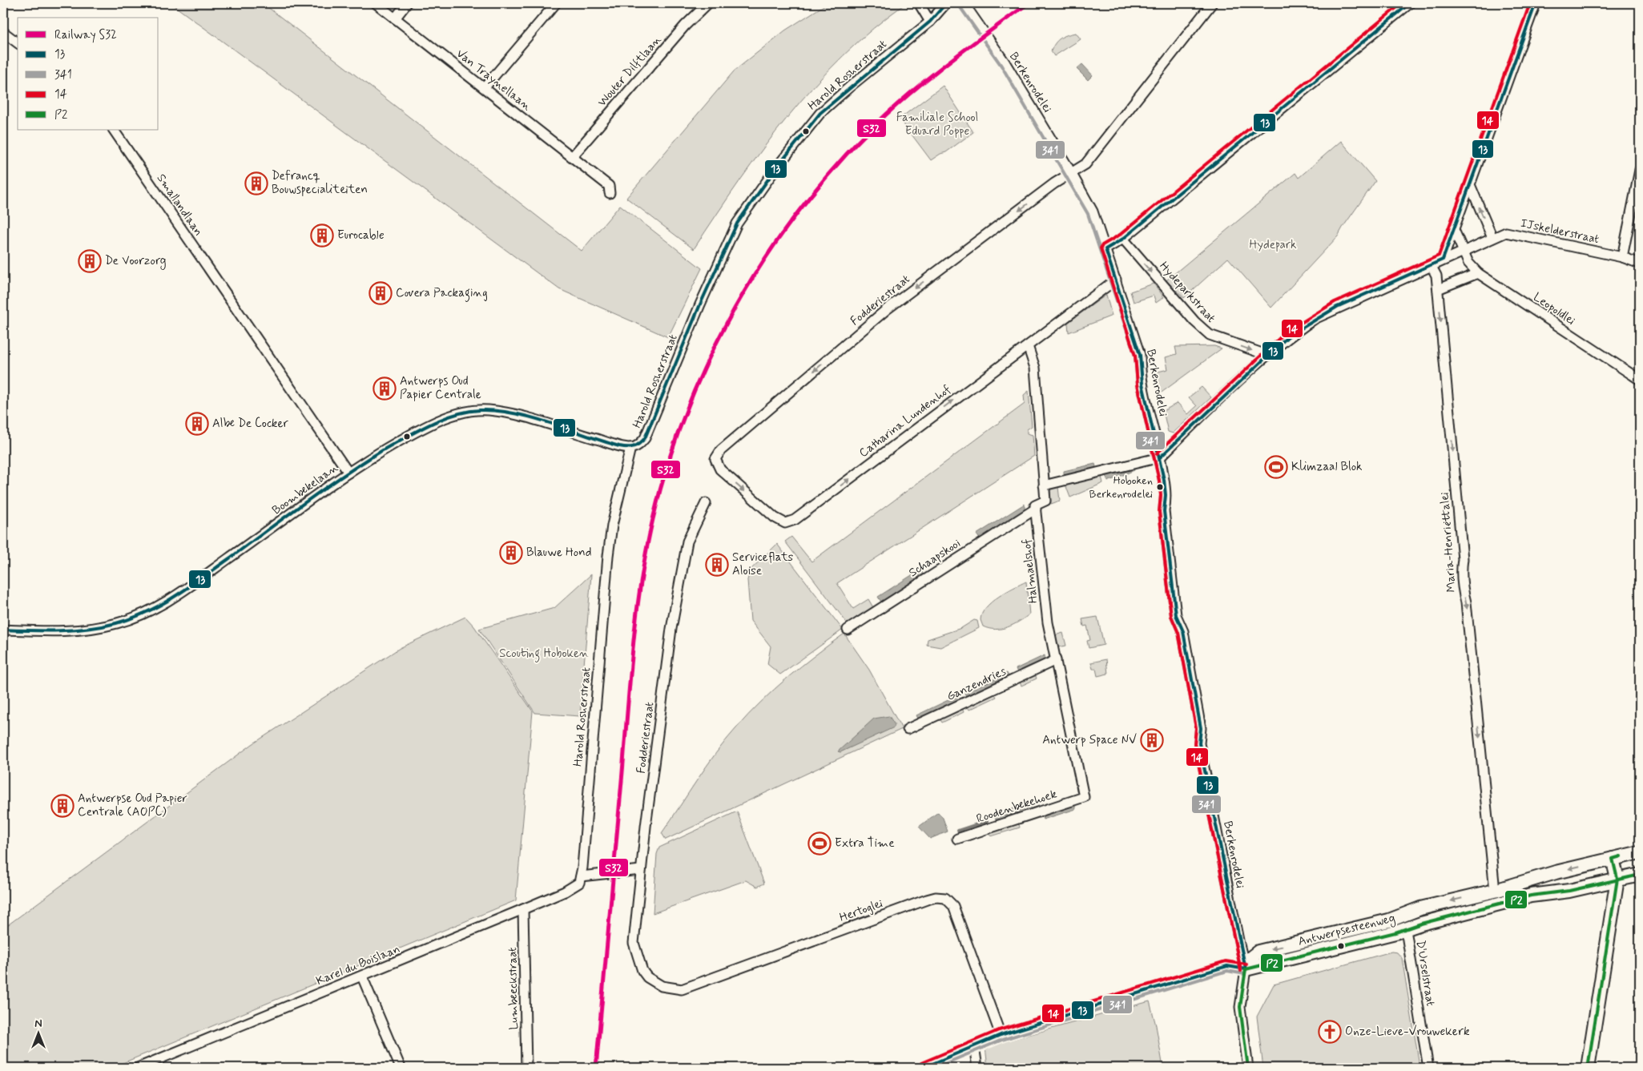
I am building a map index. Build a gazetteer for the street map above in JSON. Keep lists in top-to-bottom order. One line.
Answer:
{"streets":{"street":["Wouter Dilftlaan","Harold Rosherstraat","Van Traynellaan","Berkenrodelei","Smallandlaan","IJskelderstraat","Hydeparkstraat","Fodderiestraat","Leopoldlei","Catharina Lundenhof","Boombekelaan","Maria-Henriëttalei","Schaapskooi","Halmaelshof","Ganzendries","Roodenbekehoek","Hertoglei","Antwerpsesteenweg","Karel du Boislaan","D'Urselstraat","Lumbeeckstraat"]},"crossings":[["Wouter Dilftlaan","Van Traynellaan"],["Harold Rosherstraat","Boombekelaan"],["Harold Rosherstraat","Karel du Boislaan"],["Berkenrodelei","IJskelderstraat"],["Berkenrodelei","Fodderiestraat"],["Berkenrodelei","Catharina Lundenhof"],["Berkenrodelei","Antwerpsesteenweg"],["Smallandlaan","Boombekelaan"],["IJskelderstraat","Hydeparkstraat"],["IJskelderstraat","Leopoldlei"],["IJskelderstraat","Maria-Henriëttalei"],["Fodderiestraat","Catharina Lundenhof"],["Fodderiestraat","Hertoglei"],["Maria-Henriëttalei","Antwerpsesteenweg"],["Schaapskooi","Halmaelshof"],["Halmaelshof","Ganzendries"],["Halmaelshof","Roodenbekehoek"],["Antwerpsesteenweg","D'Urselstraat"],["Karel du Boislaan","Lumbeeckstraat"]],"one_way":["Hydeparkstraat","Fodderiestraat","Catharina Lundenhof","Maria-Henriëttalei"],"parks":["Familiale School Eduard Poppe","Hydepark","Scouting Hoboken"],"places":{"building":["Defrancq Bouwspecialiteiten","Eurocable","De Voorzorg","Covera Packaging","Antwerps Oud Papier Centrale","Albe De Cocker","Blauwe Hond","Serviceflats Aloise","Antwerp Space NV","Antwerpse Oud Papier Centrale (AOPC)"],"sports":["Klimzaal Blok","Extra Time"],"other":["Hoboken Berkenrodelei"],"church":["Onze-Lieve-Vrouwekerk"]},"lines":["rail line S32","transit line 13","transit line 14","transit line 341","transit line P2"],"legend":["Railway S32","13","341","14","P2"],"north":"top"}
